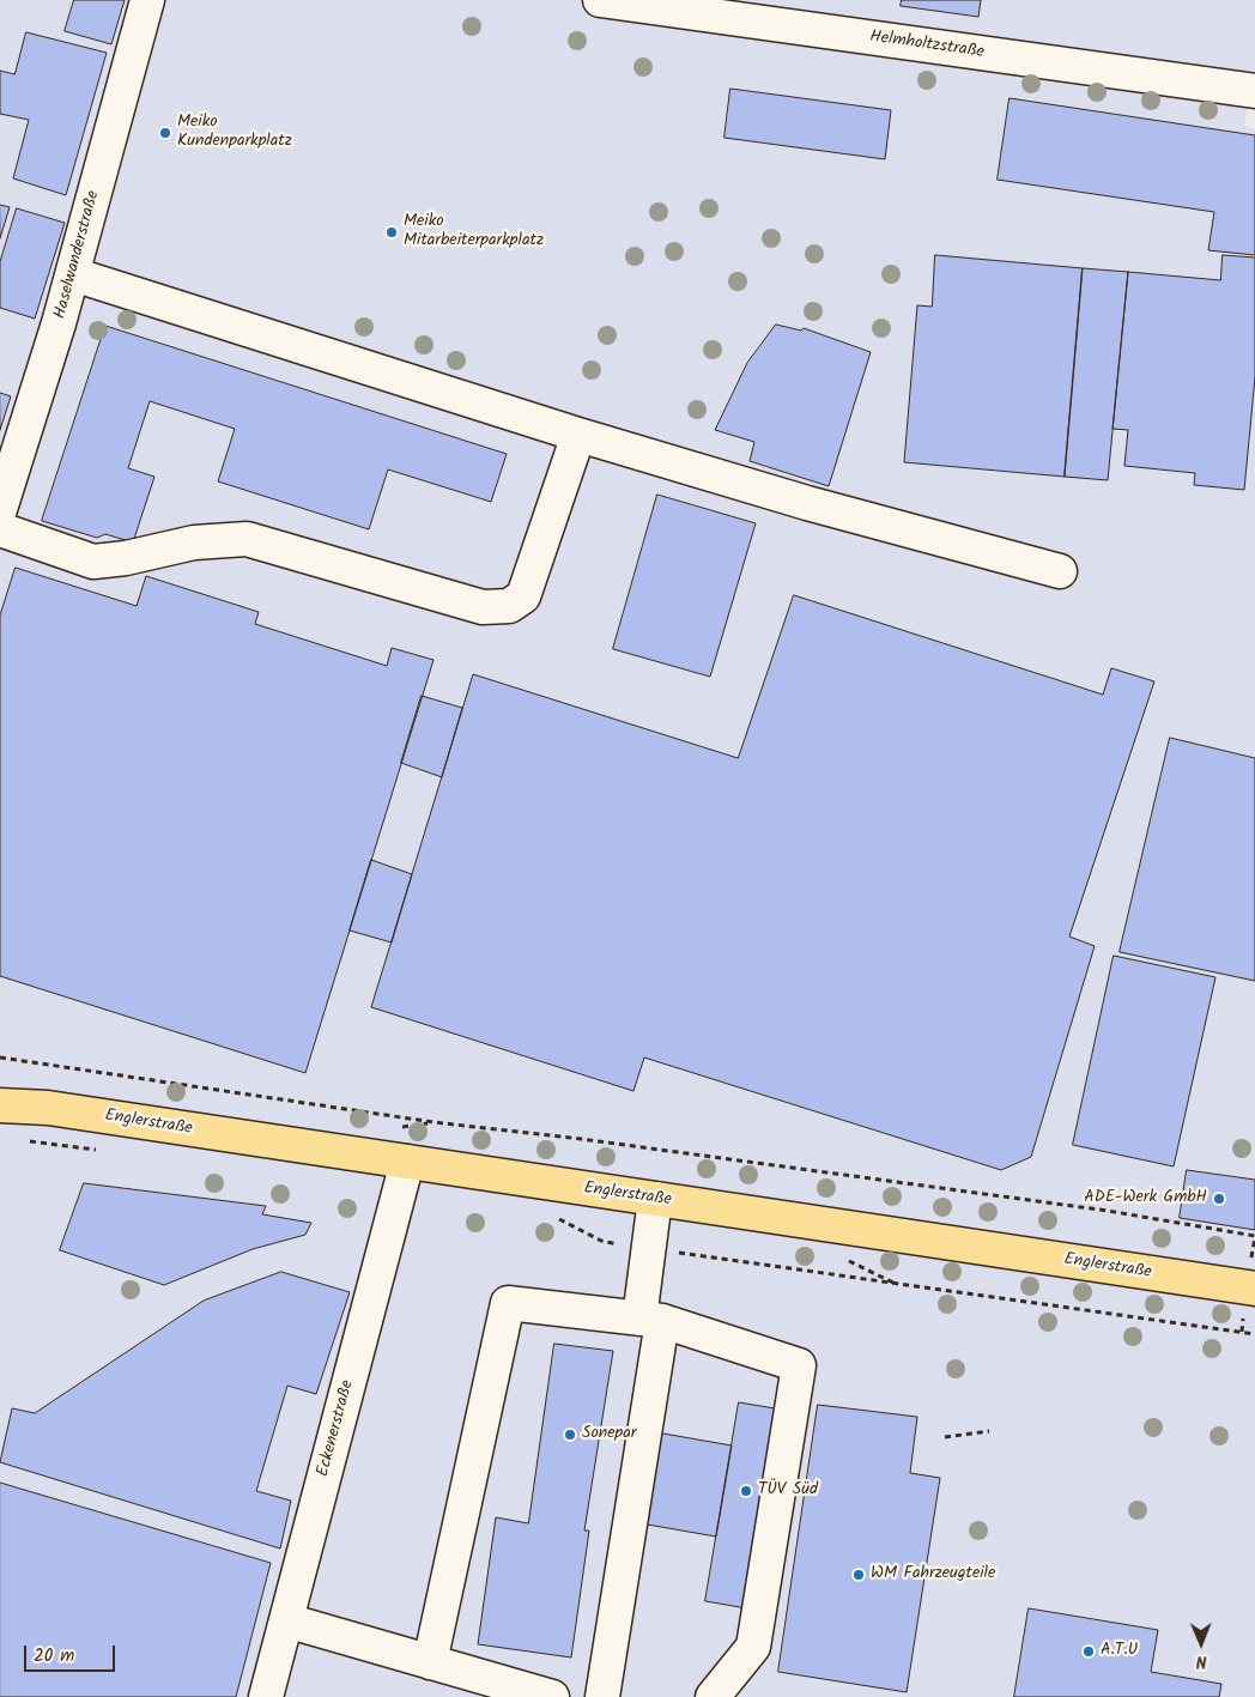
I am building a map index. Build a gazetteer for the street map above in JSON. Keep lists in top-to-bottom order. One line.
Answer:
{"streets":{"main road":["Englerstraße"],"street":["Helmholtzstraße","Haselwanderstraße","Eckenerstraße"]},"crossings":[["Englerstraße","Eckenerstraße"]],"places":["Meiko Kundenparkplatz","Meiko Mitarbeiterparkplatz","ADE-Werk GmbH","Sonepar","TÜV Süd","WM Fahrzeugteile","A.T.U"],"scale_bar":"20 m","north":"bottom"}
